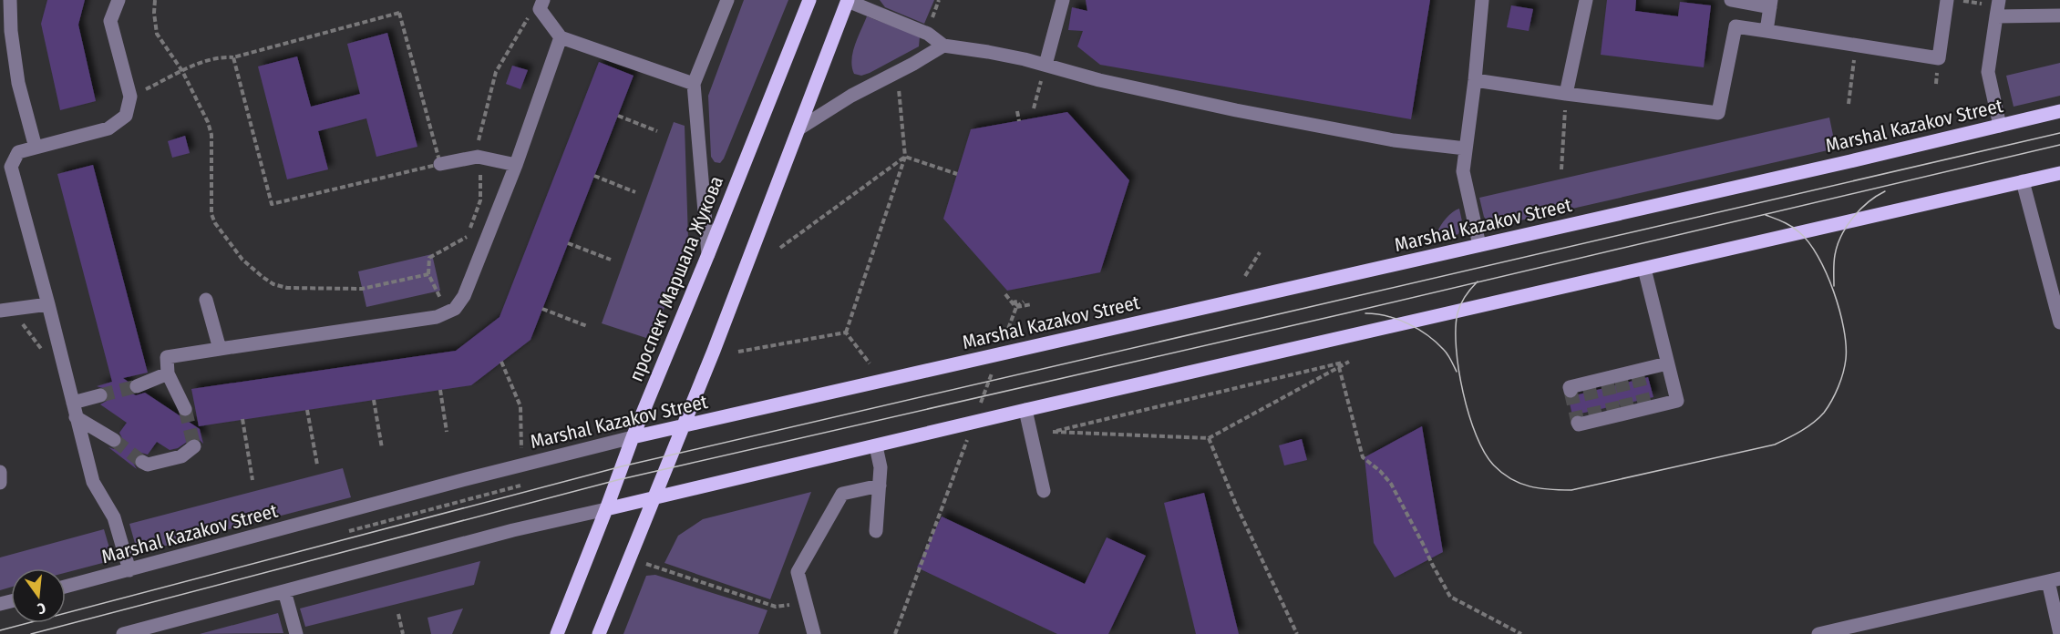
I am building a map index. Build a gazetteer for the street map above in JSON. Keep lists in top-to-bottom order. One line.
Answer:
{"streets":{"main road":["Marshal Kazakov Street","проспект Маршала Жукова"]},"crossings":[["Marshal Kazakov Street","проспект Маршала Жукова"]],"north":"bottom"}
